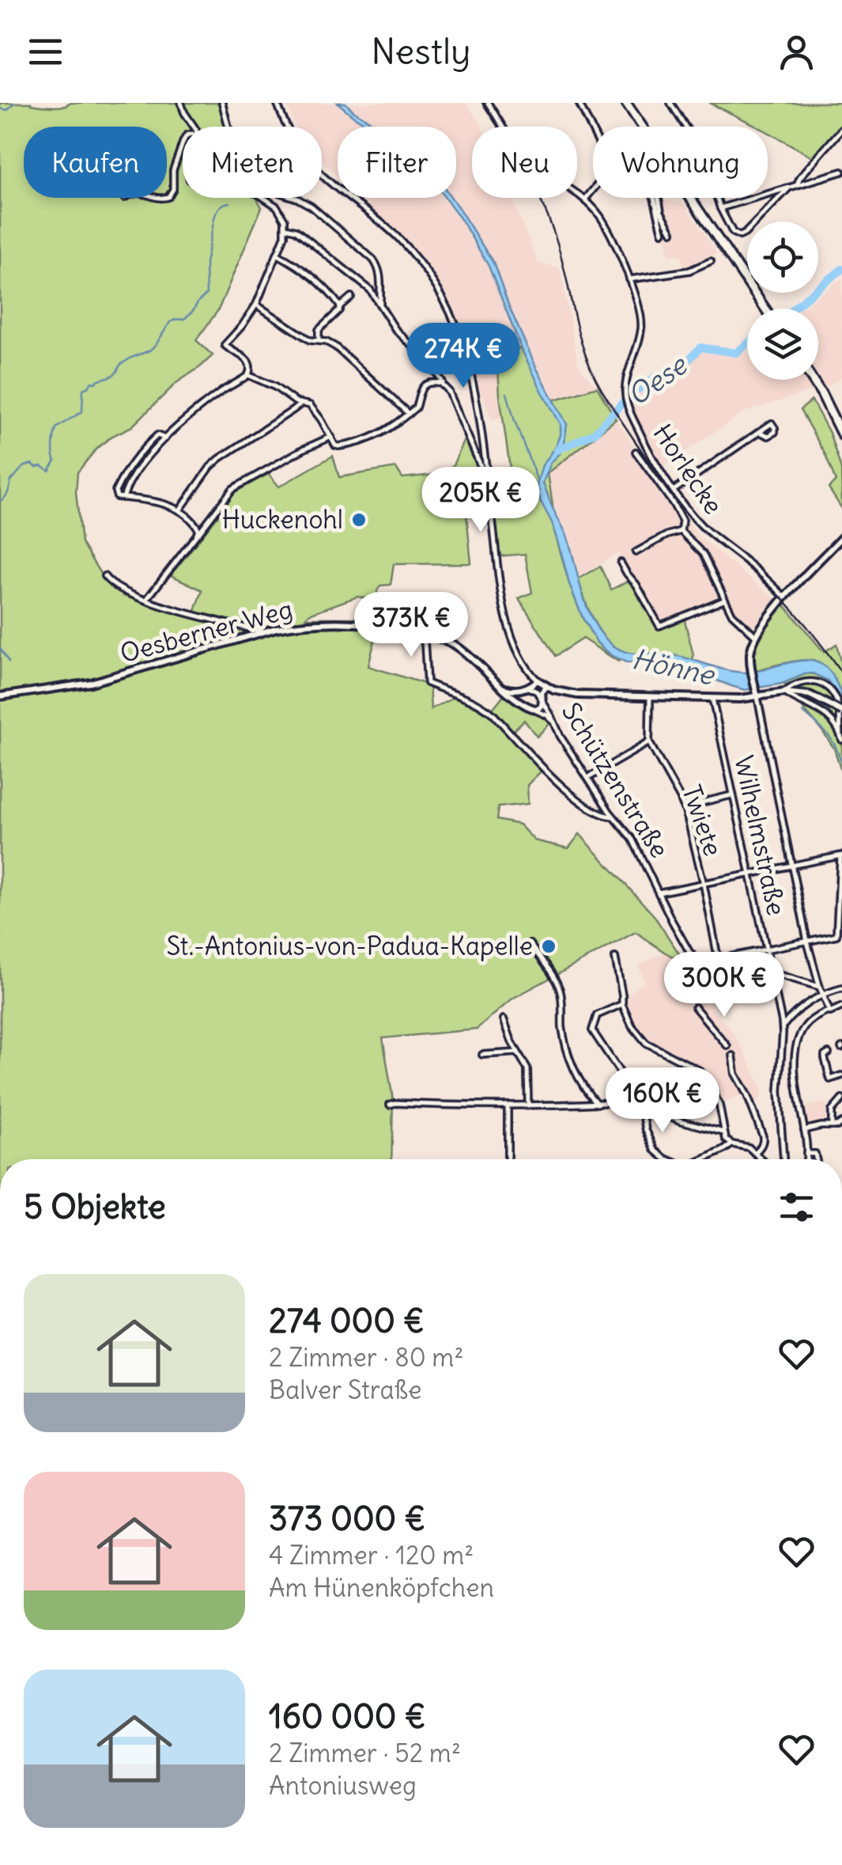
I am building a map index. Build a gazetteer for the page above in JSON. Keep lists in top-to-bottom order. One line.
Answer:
{"streets":{"street":["Horlecke","Oesberner Weg","Schützenstraße","Twiete","Wilhelmstraße"]},"crossings":[["Oesberner Weg","Schützenstraße"],["Schützenstraße","Twiete"]],"water":["Oese","Hönne"],"places":["Huckenohl","St.-Antonius-von-Padua-Kapelle"],"page":{"header":"Nestly","chip":["Kaufen","Mieten","Filter","Neu","Wohnung"],"price":["274K €","205K €","373K €","300K €","160K €"],"heading":"5 Objekte","list":[{"name":"274 000 €","note":"2 Zimmer · 80 m² · Balver Straße"},{"name":"373 000 €","note":"4 Zimmer · 120 m² · Am Hünenköpfchen"},{"name":"160 000 €","note":"2 Zimmer · 52 m² · Antoniusweg"}]}}
